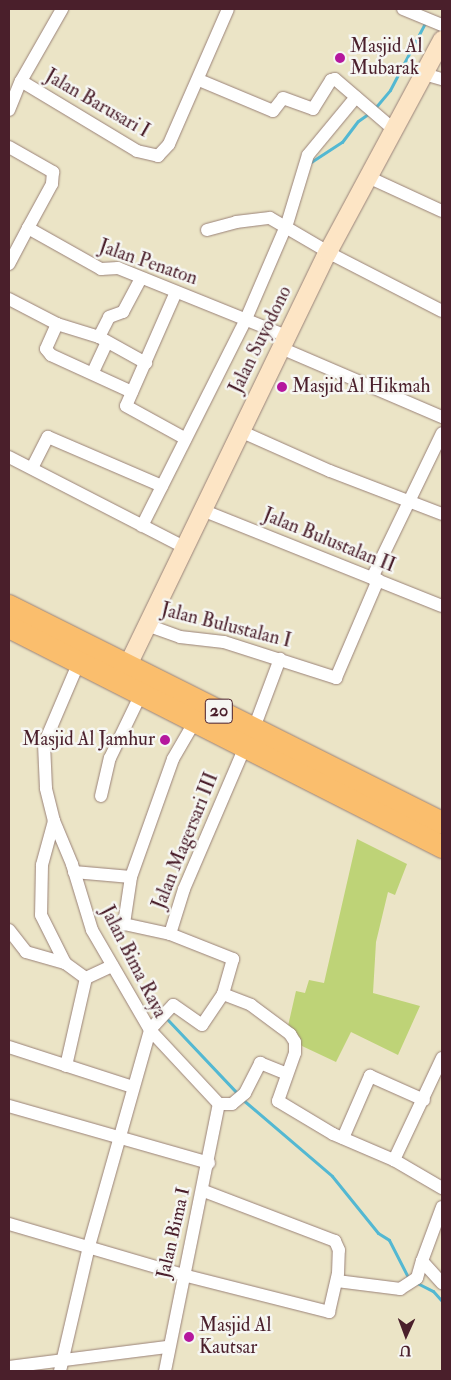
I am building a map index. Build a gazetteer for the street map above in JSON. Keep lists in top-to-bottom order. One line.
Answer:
{"streets":{"highway":["20"],"street":["Jalan Barusari I","Jalan Penaton","Jalan Suyodono","Jalan Bulustalan II","Jalan Bulustalan I","Jalan Magersari III","Jalan Bima Raya","Jalan Bima I"]},"crossings":[["Jalan Penaton","Jalan Suyodono"],["Jalan Suyodono","Jalan Bulustalan II"],["Jalan Suyodono","Jalan Bulustalan I"],["Jalan Suyodono","20"],["Jalan Bulustalan II","Jalan Bulustalan I"],["Jalan Bulustalan I","Jalan Magersari III"],["20","Jalan Magersari III"],["20","Jalan Bima Raya"]],"places":["Masjid Al Mubarak","Masjid Al Hikmah","Masjid Al Jamhur","Masjid Al Kautsar"],"north":"bottom"}
